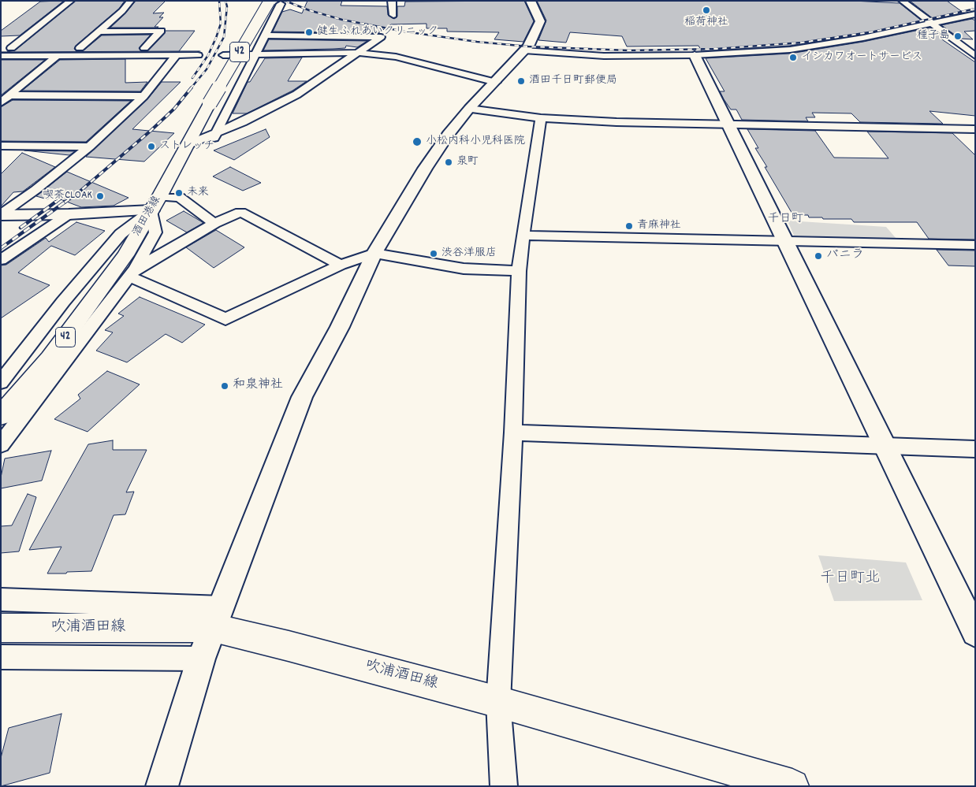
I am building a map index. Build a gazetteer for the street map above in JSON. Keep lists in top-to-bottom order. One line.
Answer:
{"streets":{"main road":["42","酒田港線","吹浦酒田線"]},"districts":["千日町"],"parks":["千日町北"],"places":["稲荷神社","健生ふれあいクリニック","種子島","イシカワオートサービス","酒田千日町郵便局","小松内科小児科医院","ストレッチ","泉町","未来","喫茶CLOAK","青麻神社","渋谷洋服店","バニラ","和泉神社"]}
